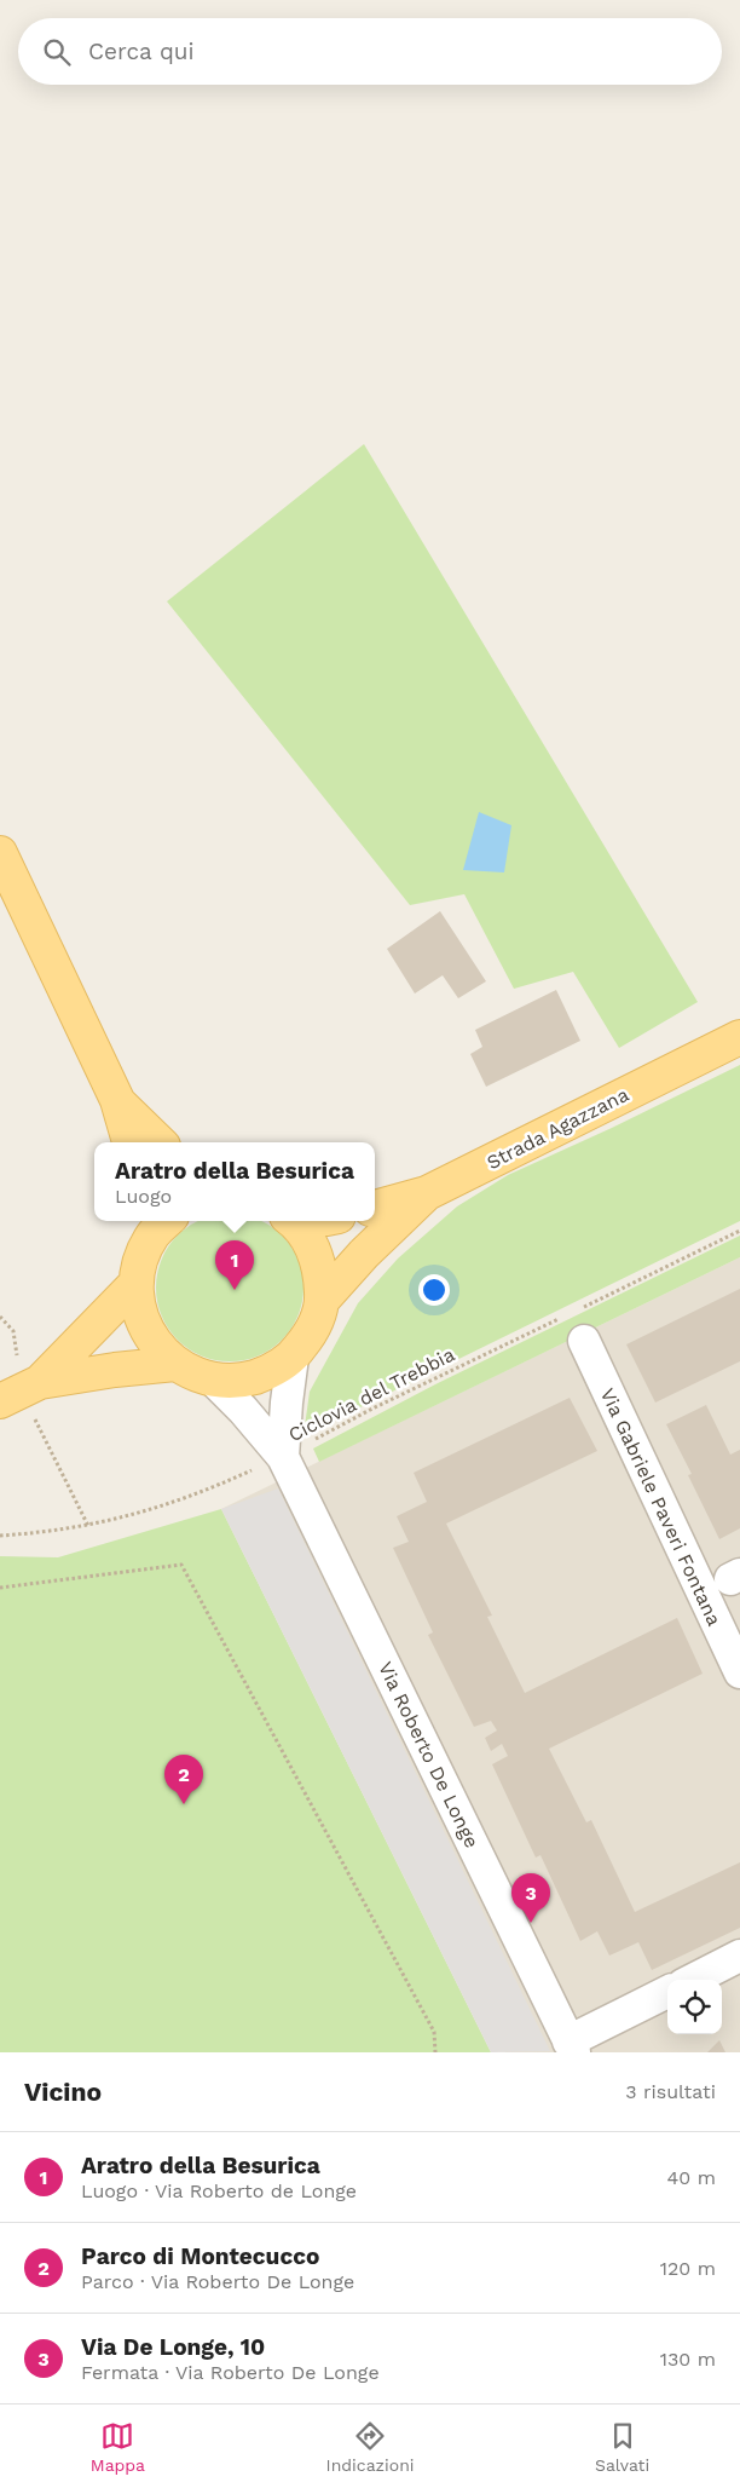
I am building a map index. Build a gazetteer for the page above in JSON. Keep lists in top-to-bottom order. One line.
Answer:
{"streets":{"main road":["Strada Agazzana"],"street":["Via Gabriele Paveri Fontana","Via Roberto De Longe"],"path":["Ciclovia del Trebbia"]},"crossings":[["Ciclovia del Trebbia","Via Roberto De Longe"]],"page":{"search":"Cerca qui","popup":["Aratro della Besurica","Luogo"],"pins":["1","2","3"],"heading":["Vicino","3 risultati"],"list":[{"mark":"1","name":"Aratro della Besurica","note":"Luogo · Via Roberto de Longe","value":"40 m"},{"mark":"2","name":"Parco di Montecucco","note":"Parco · Via Roberto De Longe","value":"120 m"},{"mark":"3","name":"Via De Longe, 10","note":"Fermata · Via Roberto De Longe","value":"130 m"}],"nav":["Mappa","Indicazioni","Salvati"]}}
